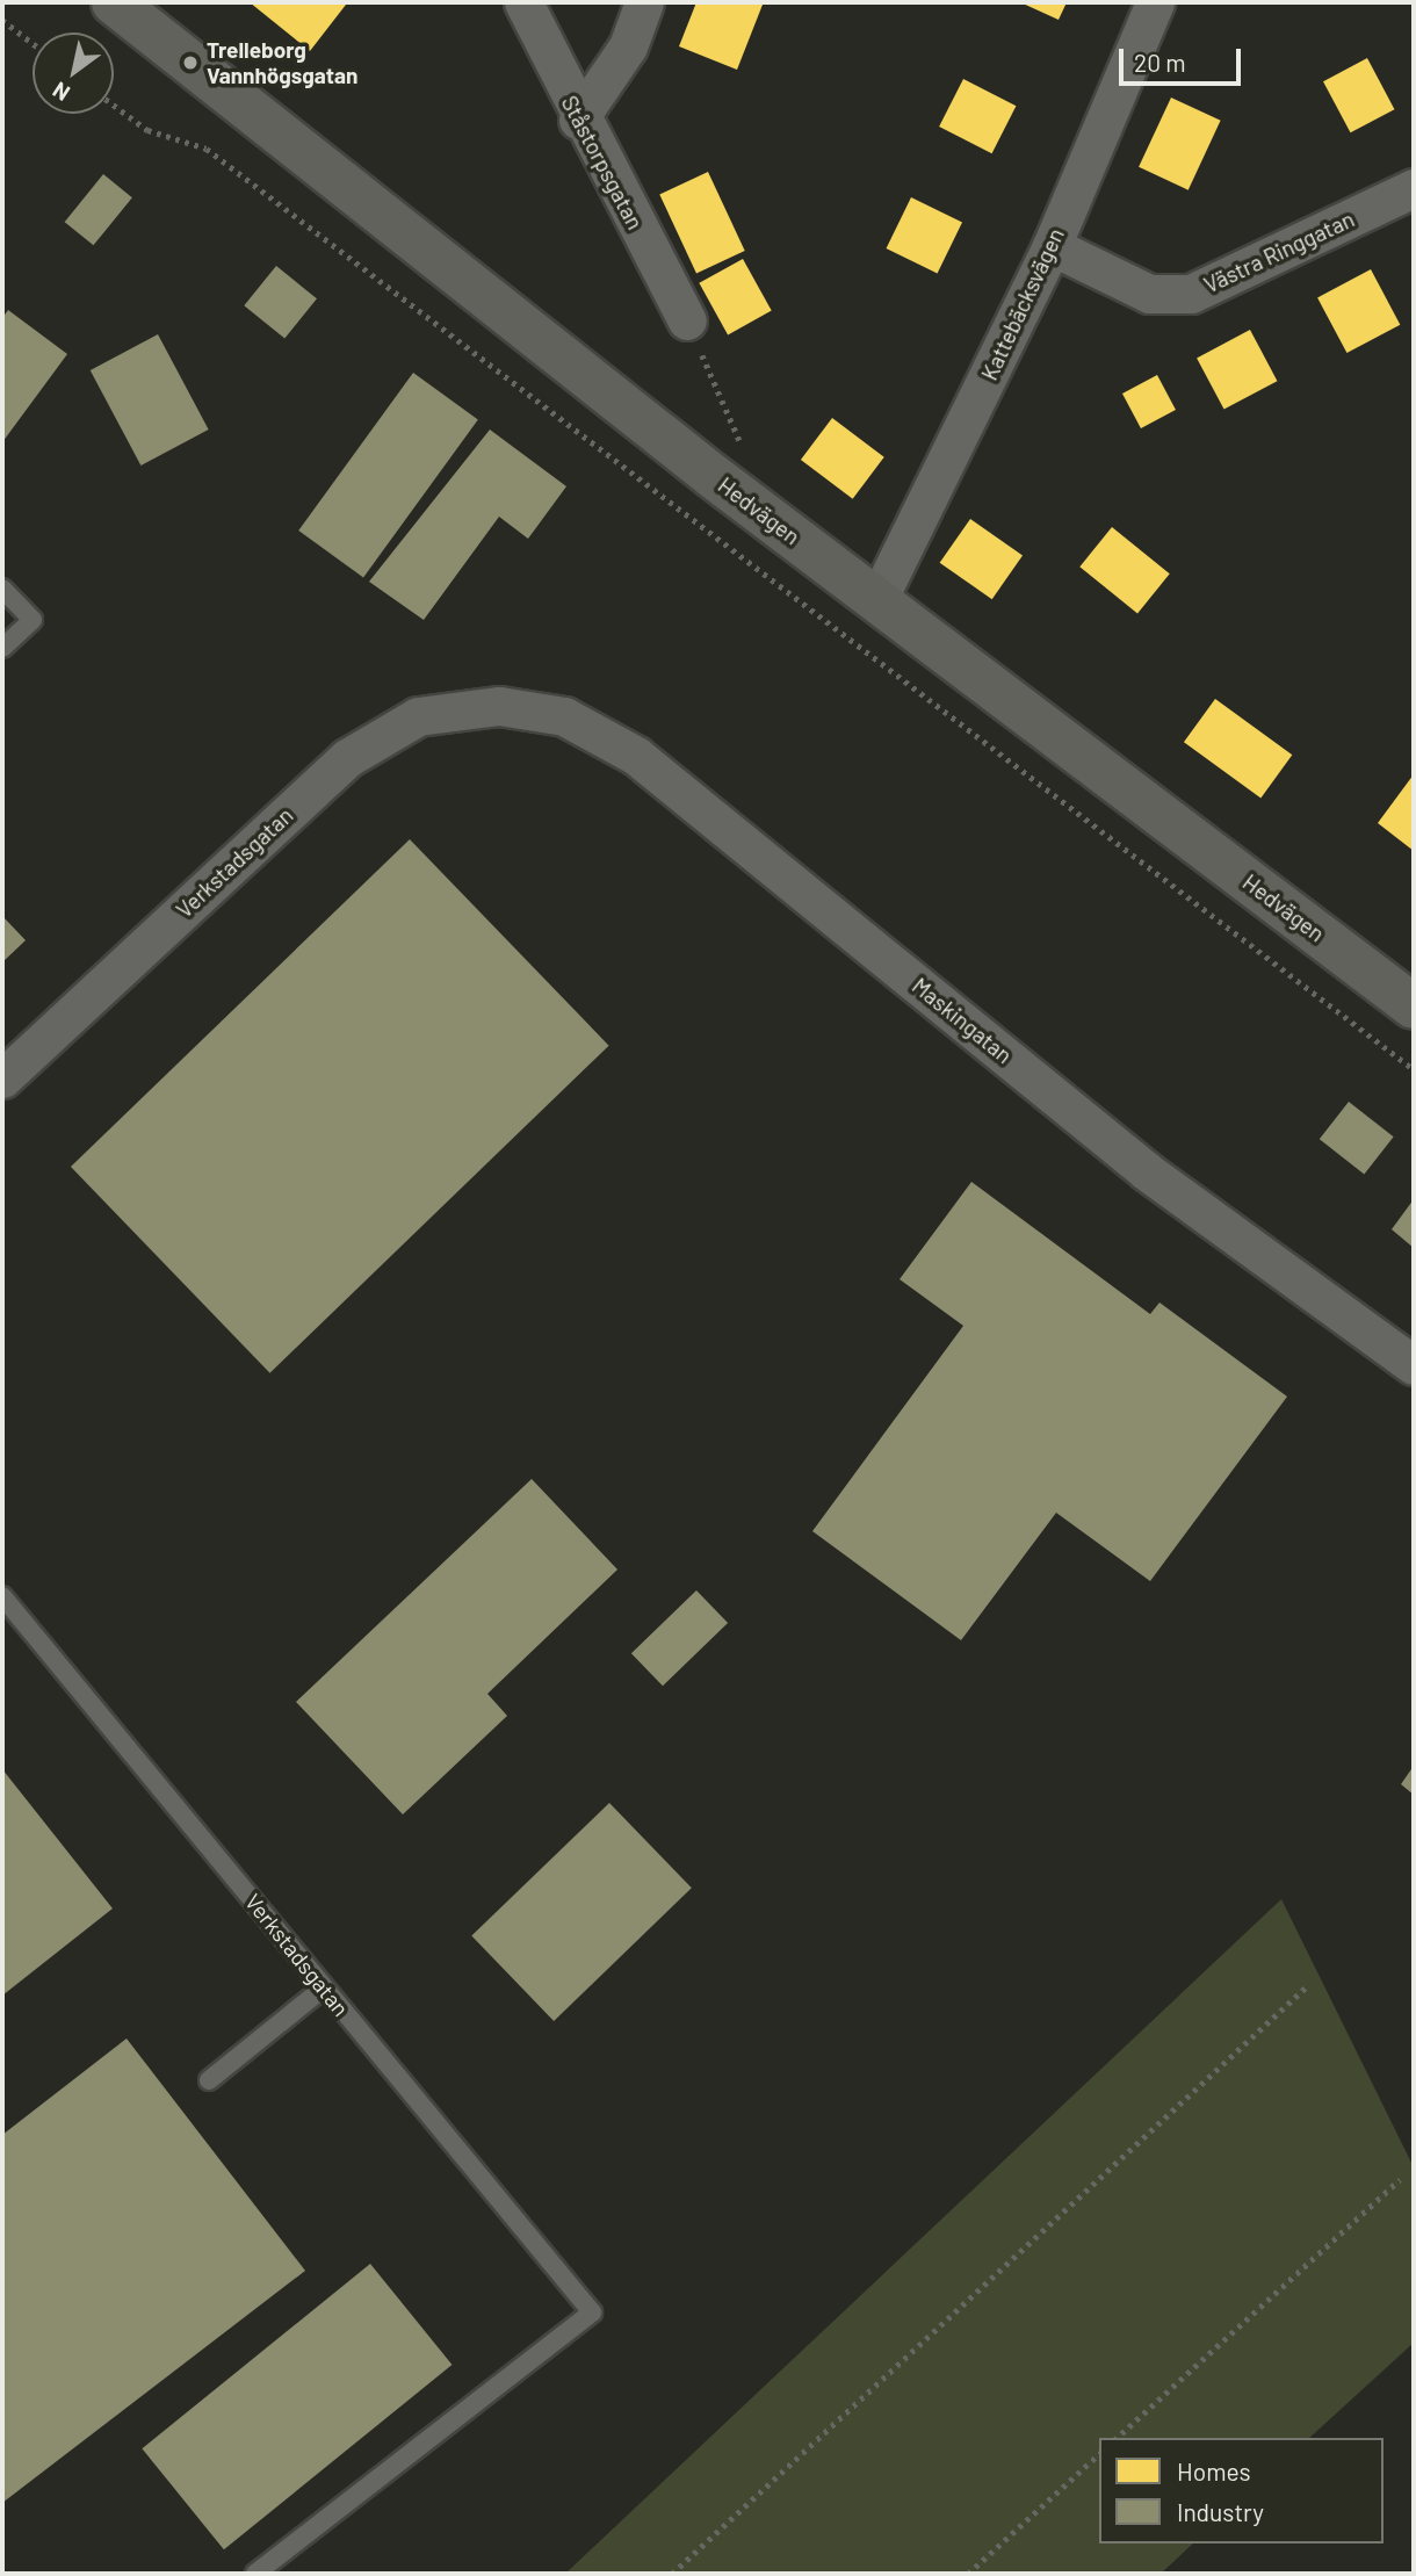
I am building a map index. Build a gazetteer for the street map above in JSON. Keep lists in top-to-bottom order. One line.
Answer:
{"streets":{"main road":["Hedvägen"],"street":["Ståstorpsgatan","Västra Ringgatan","Kattebäcksvägen","Verkstadsgatan","Maskingatan"]},"crossings":[["Västra Ringgatan","Kattebäcksvägen"],["Kattebäcksvägen","Hedvägen"],["Verkstadsgatan","Maskingatan"]],"places":["Trelleborg Vannhögsgatan"],"legend":["Homes","Industry"],"scale_bar":"20 m","north":"bottom left"}
